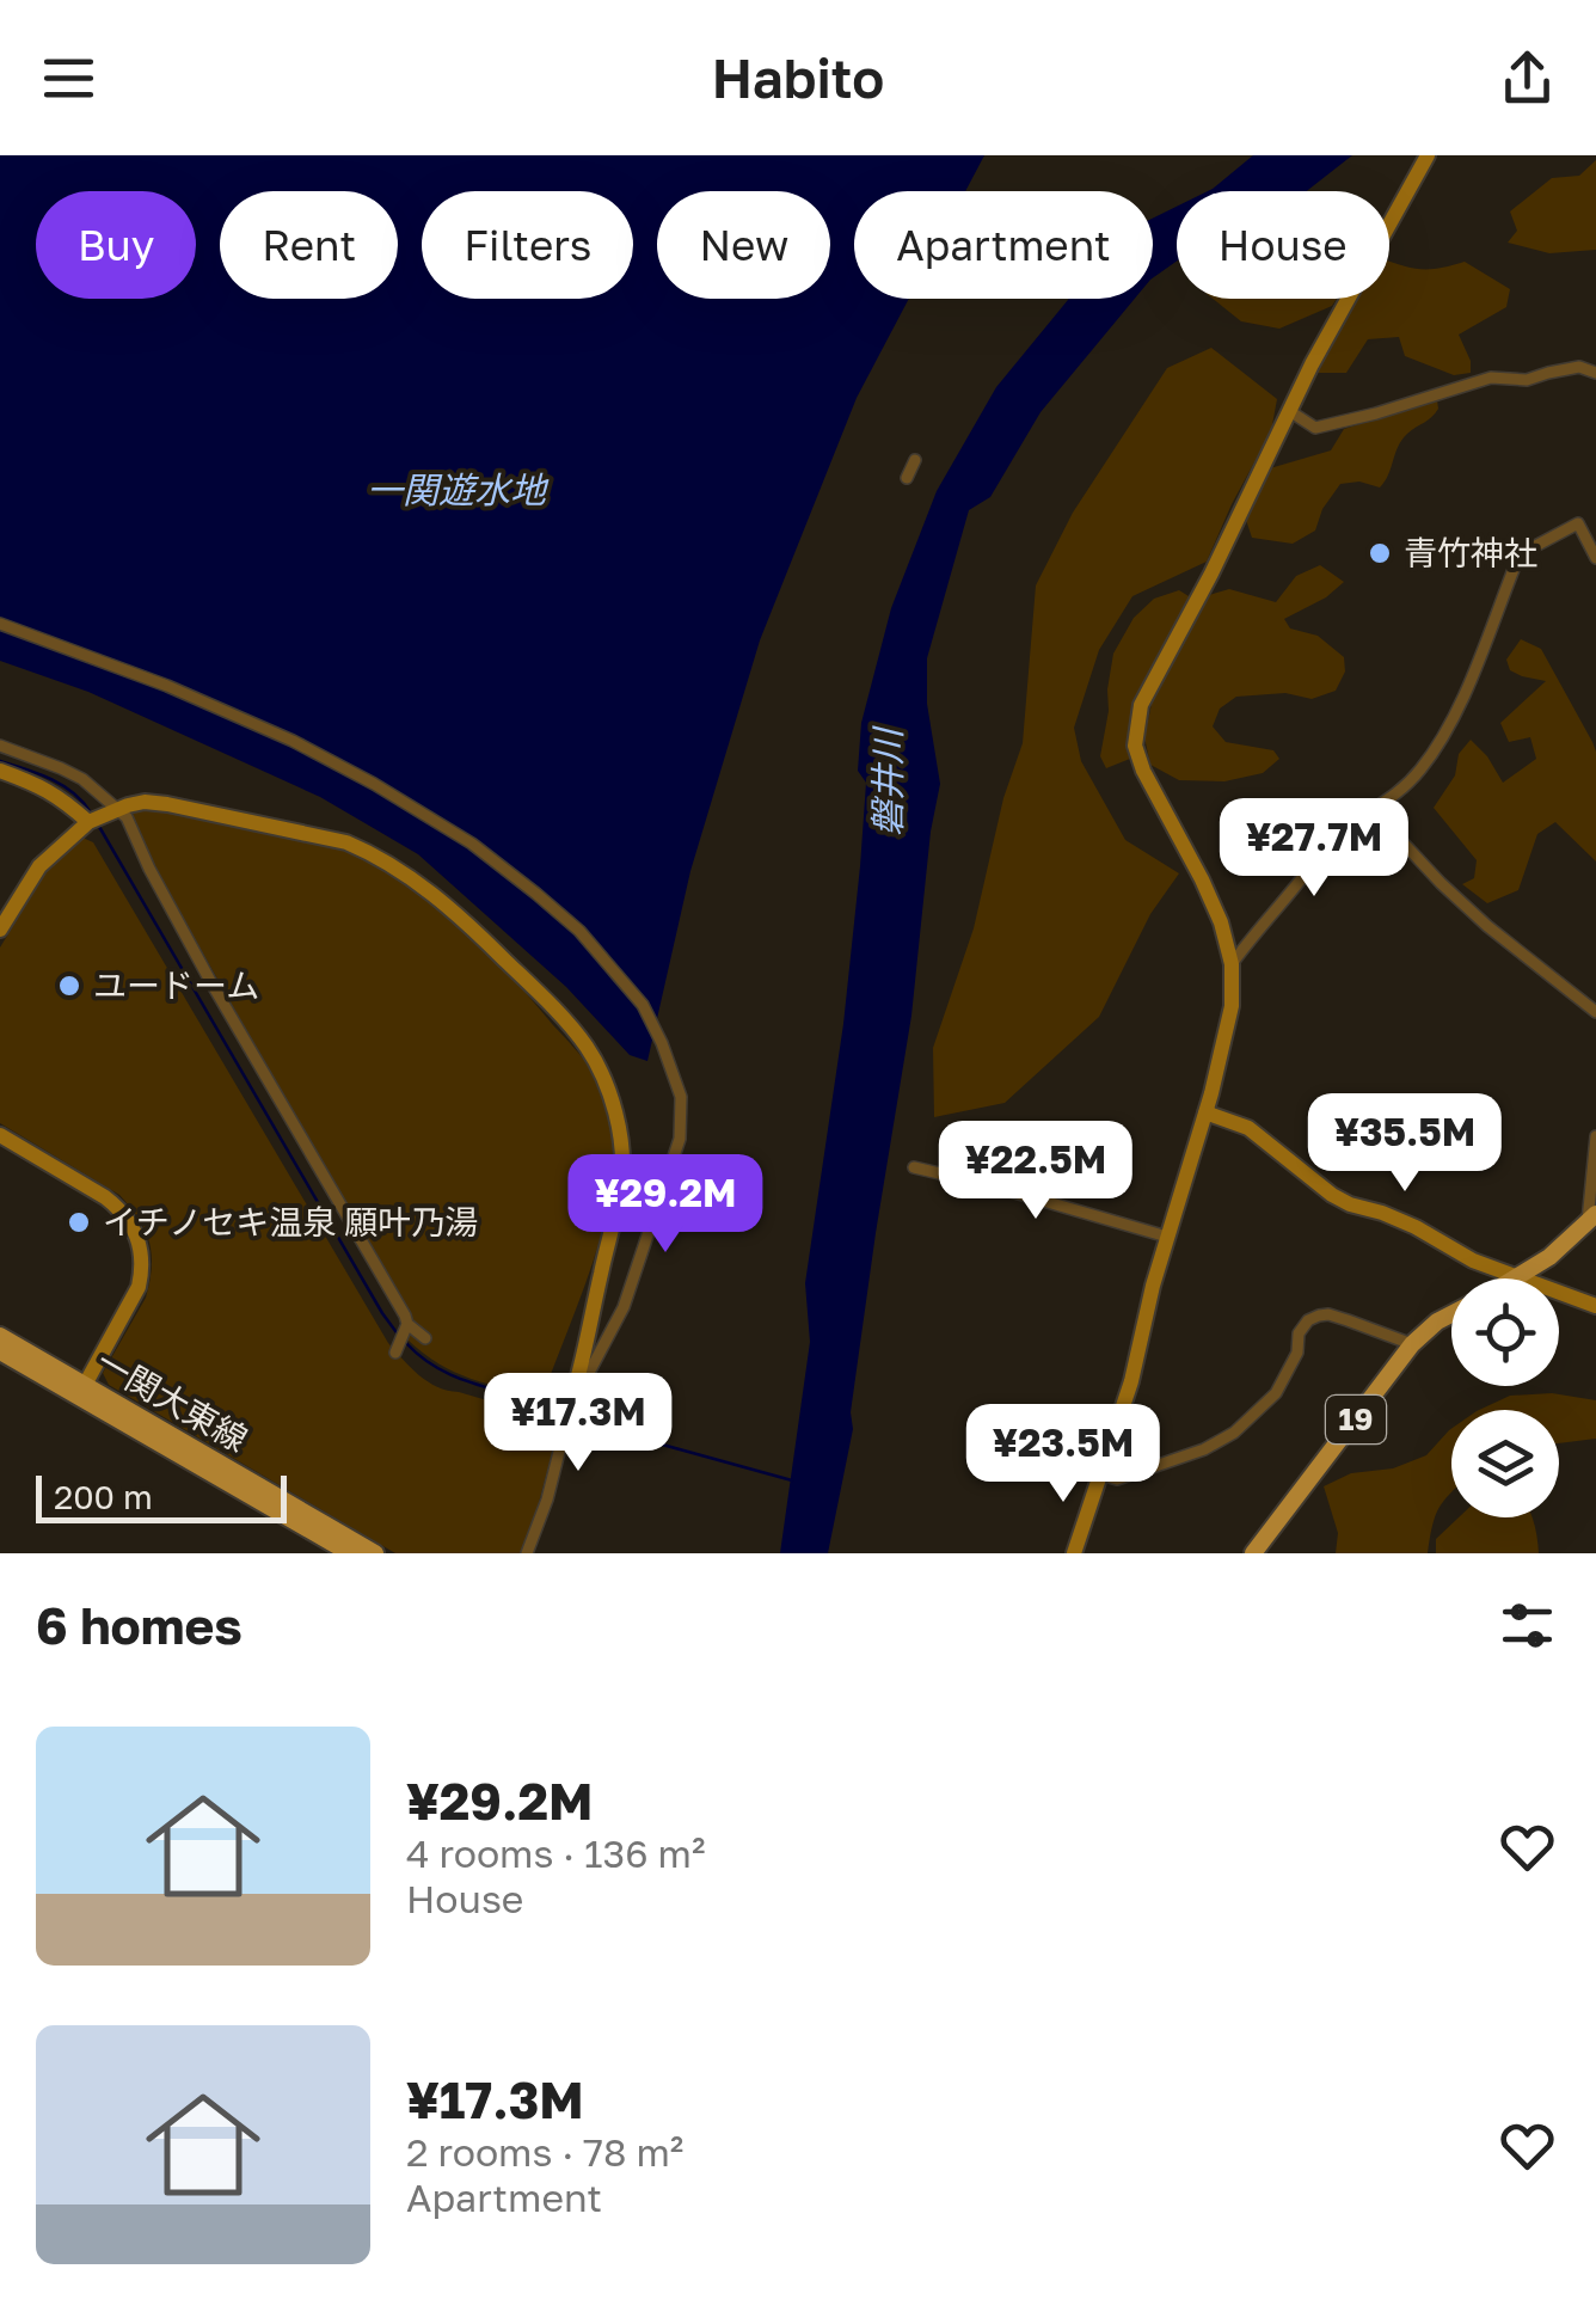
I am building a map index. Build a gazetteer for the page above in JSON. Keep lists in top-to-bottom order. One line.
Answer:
{"streets":{"main road":["一関大東線","19"]},"water":["一関遊水地","磐井川"],"places":["青竹神社","ユードーム","イチノセキ温泉 願叶乃湯"],"scale_bar":"200 m","page":{"header":"Habito","chip":["Buy","Rent","Filters","New","Apartment","House"],"price":["¥27.7M","¥35.5M","¥22.5M","¥29.2M","¥17.3M","¥23.5M"],"scale":"200 m","heading":"6 homes","list":[{"name":"¥29.2M","note":"4 rooms · 136 m² · House"},{"name":"¥17.3M","note":"2 rooms · 78 m² · Apartment"}]}}
